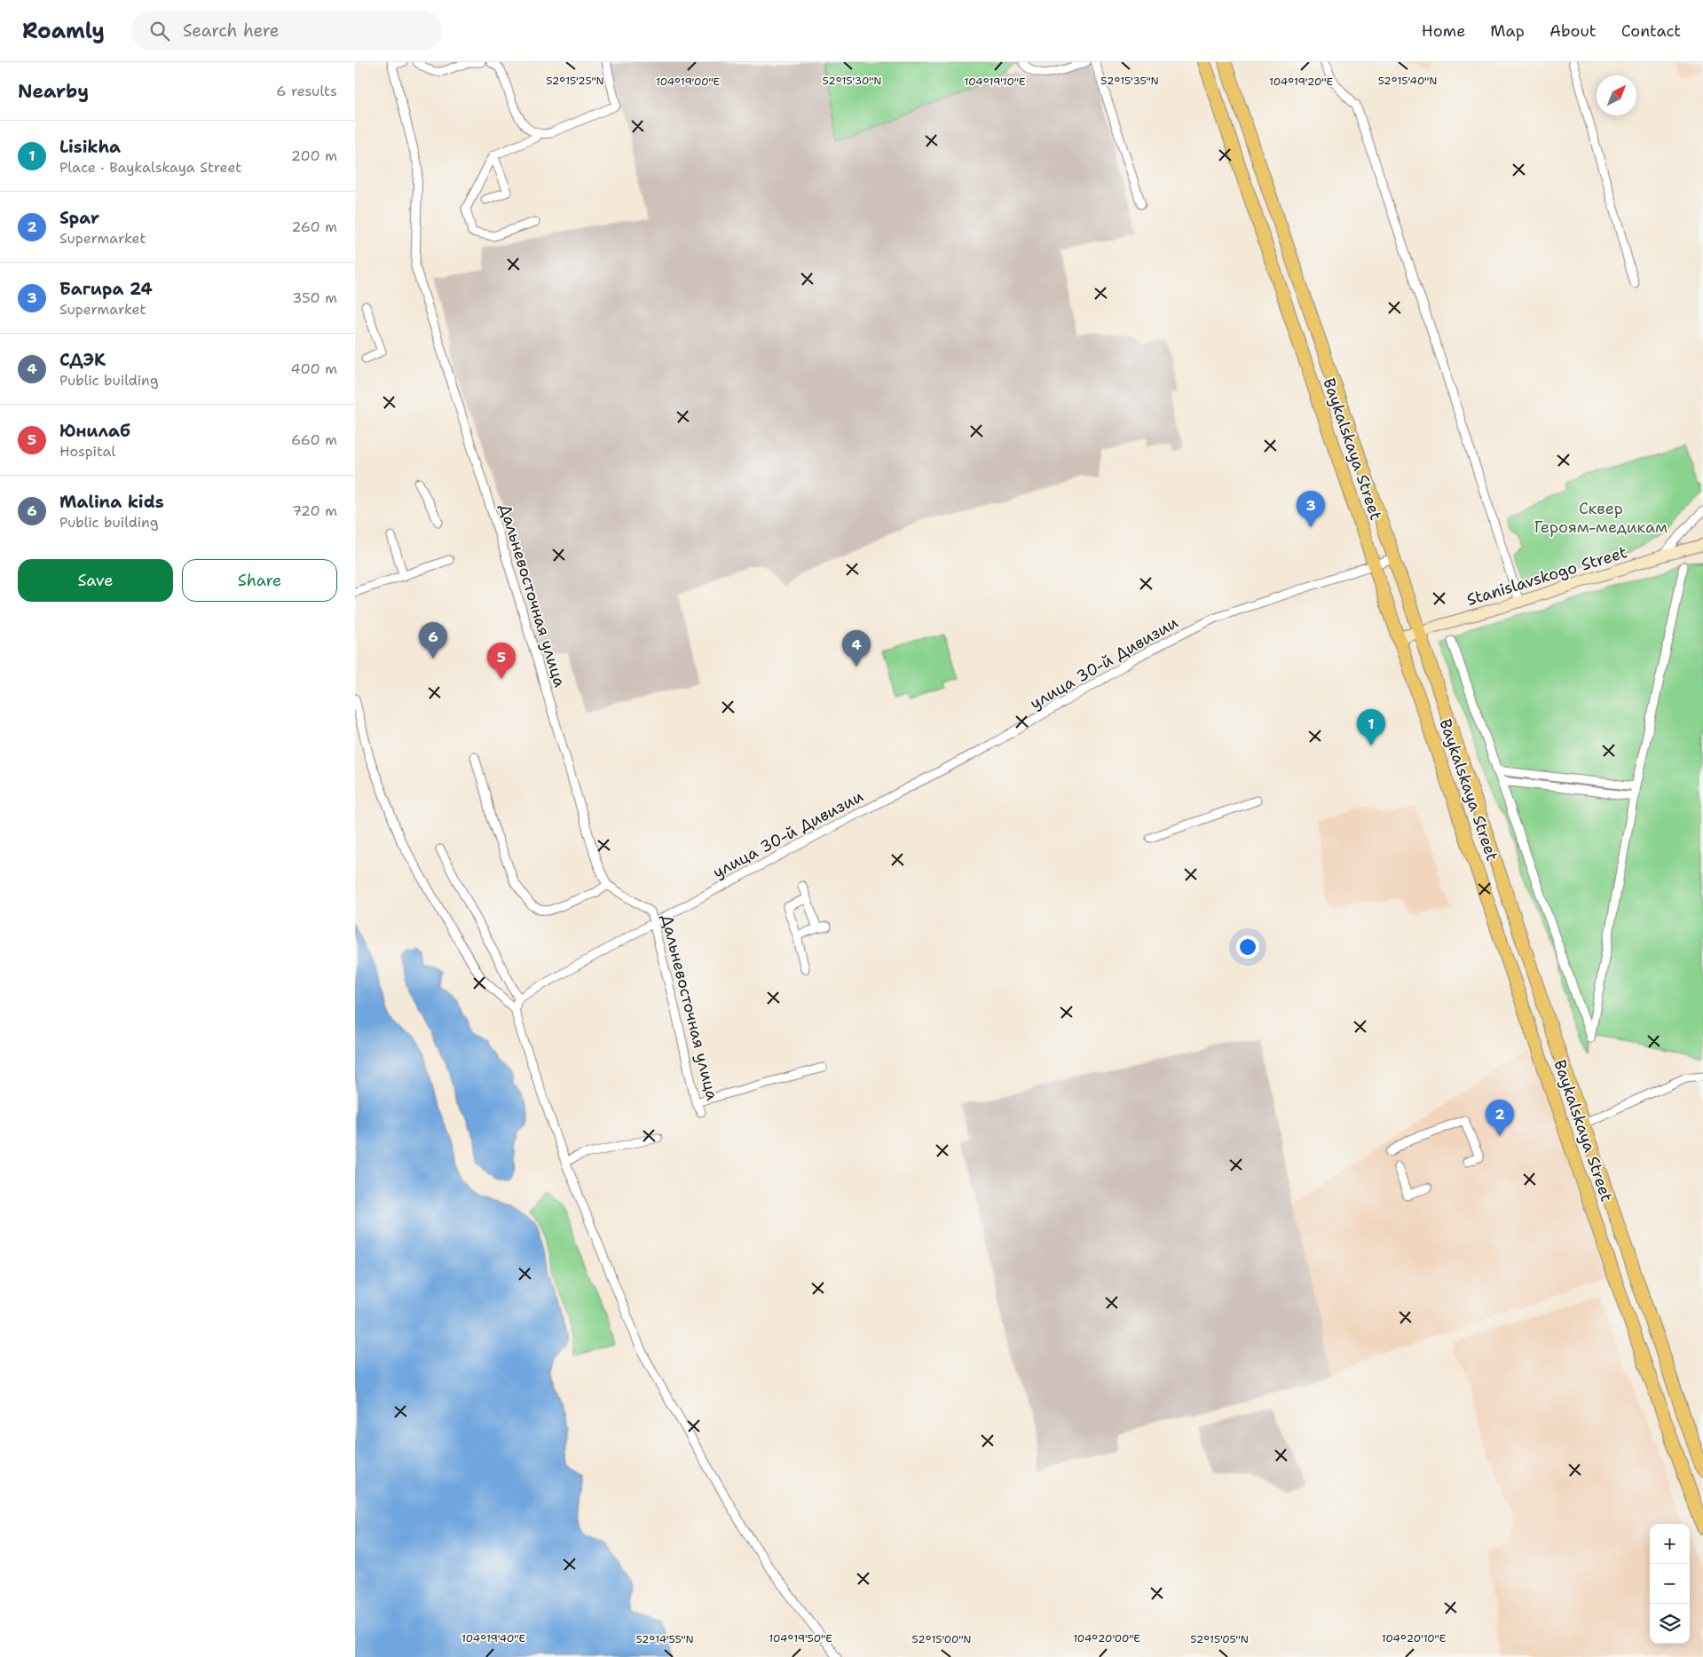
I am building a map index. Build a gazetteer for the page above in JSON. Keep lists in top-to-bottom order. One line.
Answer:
{"streets":{"main road":["Baykalskaya Street","Stanislavskogo Street"],"street":["Дальневосточная улица","улица 30-й Дивизии"]},"crossings":[["Baykalskaya Street","Stanislavskogo Street"],["Baykalskaya Street","улица 30-й Дивизии"],["Дальневосточная улица","улица 30-й Дивизии"]],"parks":["Сквер Героям-медикам"],"north":"top right","page":{"header":"Roamly","search":"Search here","nav":["Home","Map","About","Contact"],"heading":["Nearby","6 results"],"list":[{"mark":"1","name":"Lisikha","note":"Place · Baykalskaya Street","value":"200 m"},{"mark":"2","name":"Spar","note":"Supermarket","value":"260 m"},{"mark":"3","name":"Багира 24","note":"Supermarket","value":"350 m"},{"mark":"4","name":"СДЭК","note":"Public building","value":"400 m"},{"mark":"5","name":"Юнилаб","note":"Hospital","value":"660 m"},{"mark":"6","name":"Malina kids","note":"Public building","value":"720 m"}],"pins":["3","6","4","5","1","2"],"buttons":["Save","Share"],"map_buttons":["+","−"]},"coordinates":["52°15'25\"N","52°15'30\"N","52°15'35\"N","52°15'40\"N","104°19'00\"E","104°19'10\"E","104°19'20\"E","104°19'40\"E","104°19'50\"E","104°20'00\"E","104°20'10\"E","52°14'55\"N","52°15'00\"N","52°15'05\"N"]}
